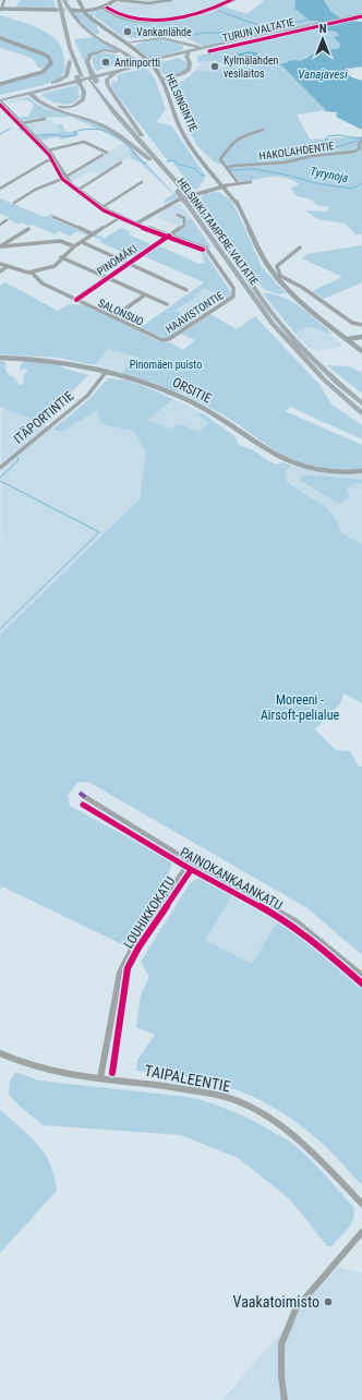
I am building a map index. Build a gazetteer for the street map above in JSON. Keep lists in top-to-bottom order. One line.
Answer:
{"streets":{"highway":["TURUN VALTATIE","HELSINKI-TAMPERE VALTATIE"],"main road":["HELSINGINTIE","ORSITIE"],"street":["HAKOLAHDENTIE","SALONSUO","HAAVISTONTIE","ITÄPORTINTIE","PAINOKANKAANKATU","LOUHIKKOKATU","TAIPALEENTIE"],"cycle path":["PINOMÄKI"]},"crossings":[["SALONSUO","HAAVISTONTIE"],["ORSITIE","ITÄPORTINTIE"],["PAINOKANKAANKATU","LOUHIKKOKATU"],["LOUHIKKOKATU","TAIPALEENTIE"]],"water":["Vanajavesi","Tyrynoja"],"parks":["Pinomäen puisto","Moreeni - Airsoft-pelialue"],"places":["Vankanlähde","Antinportti","Kylmälahden vesilaitos","Vaakatoimisto"],"north":"top"}
